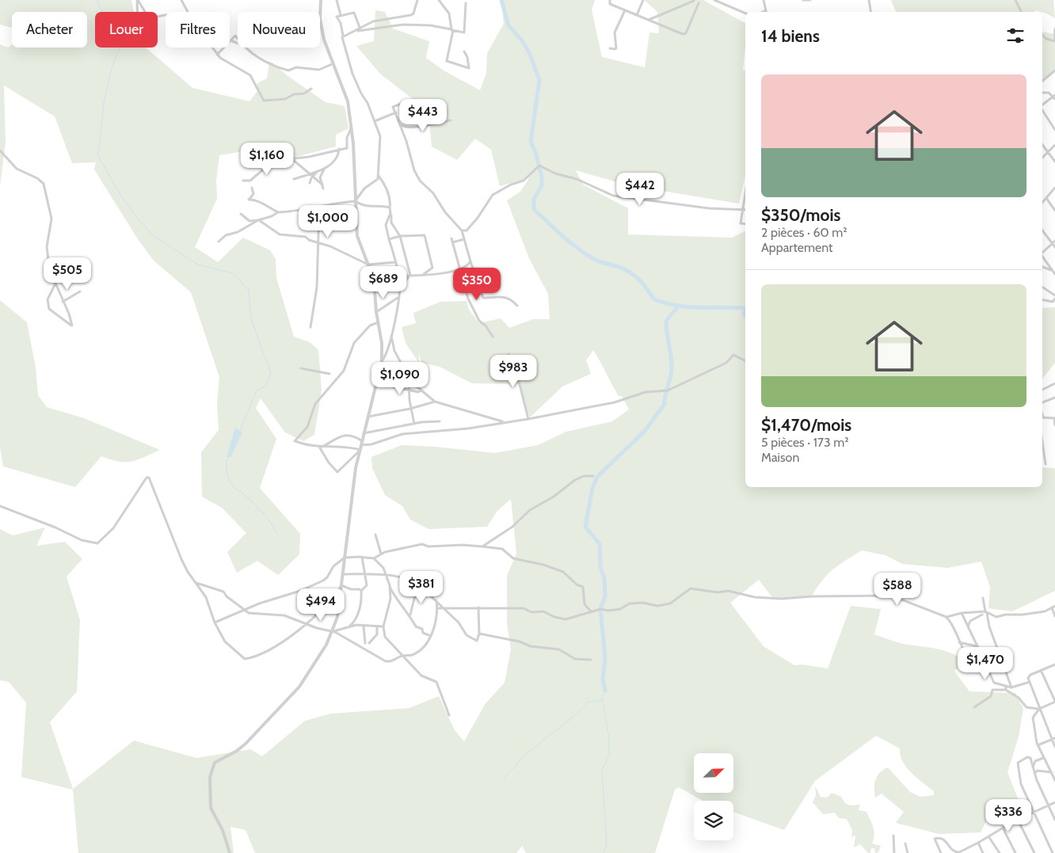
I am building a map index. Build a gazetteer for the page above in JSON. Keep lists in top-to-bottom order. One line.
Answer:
{"north":"top right","page":{"chip":["Acheter","Louer","Filtres","Nouveau"],"heading":"14 biens","list":[{"name":"$350/mois","note":"2 pièces · 60 m² · Appartement"},{"name":"$1,470/mois","note":"5 pièces · 173 m² · Maison"}],"price":["$443","$1,160","$442","$1,000","$505","$689","$350","$983","$1,090","$381","$588","$494","$1,470","$336"]}}
